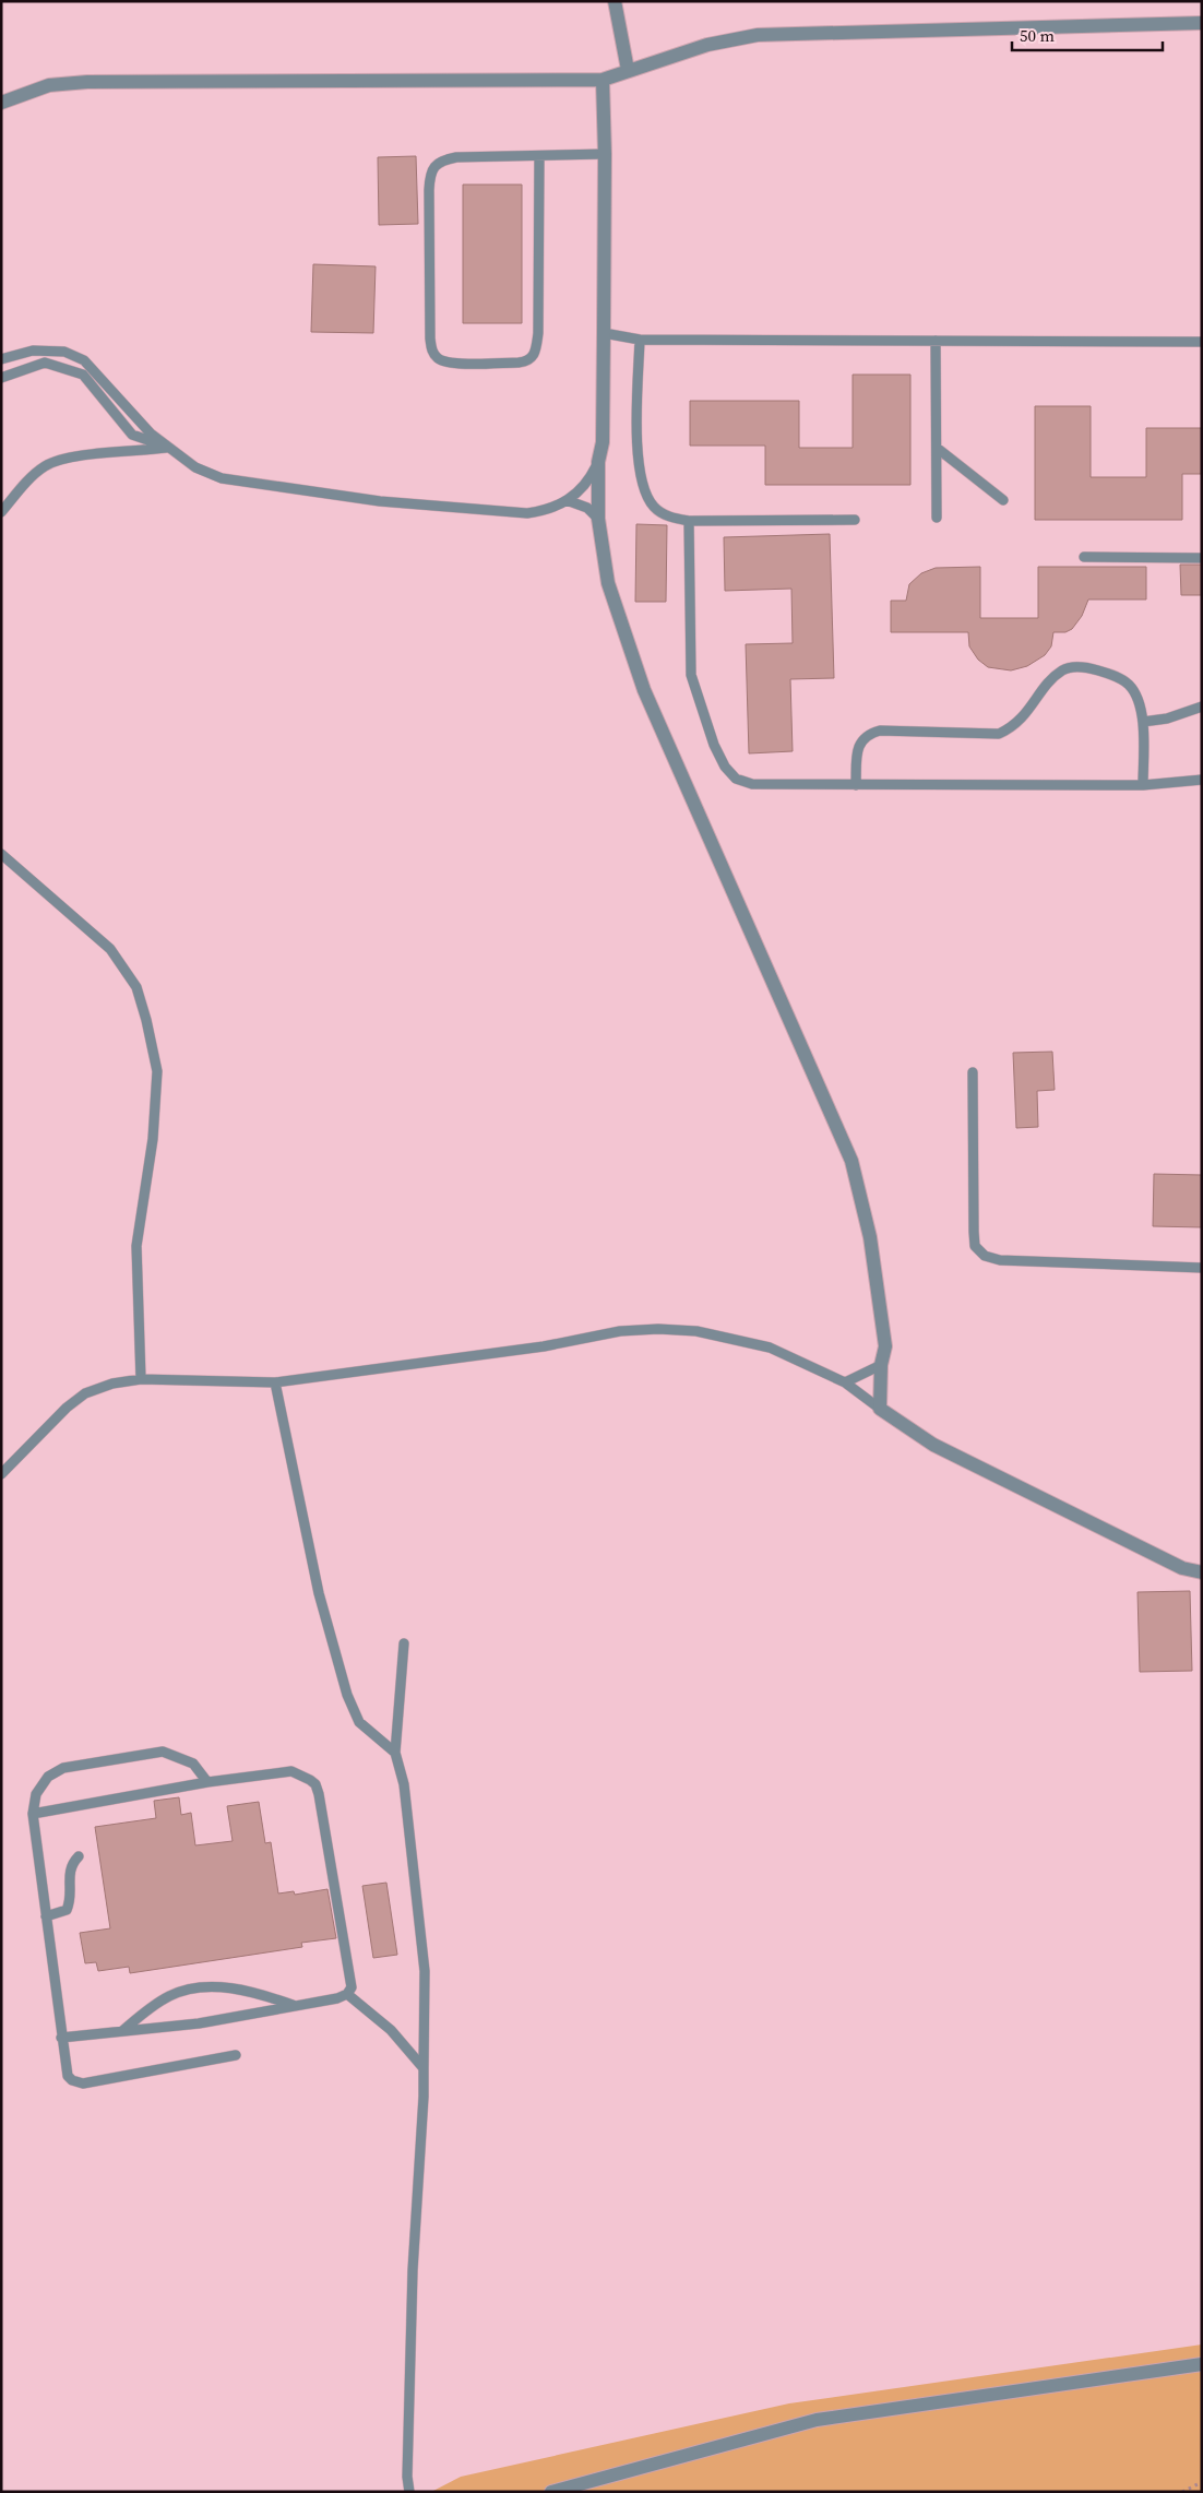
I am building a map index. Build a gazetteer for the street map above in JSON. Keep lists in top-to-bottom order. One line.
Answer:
{"scale_bar":"50 m"}
